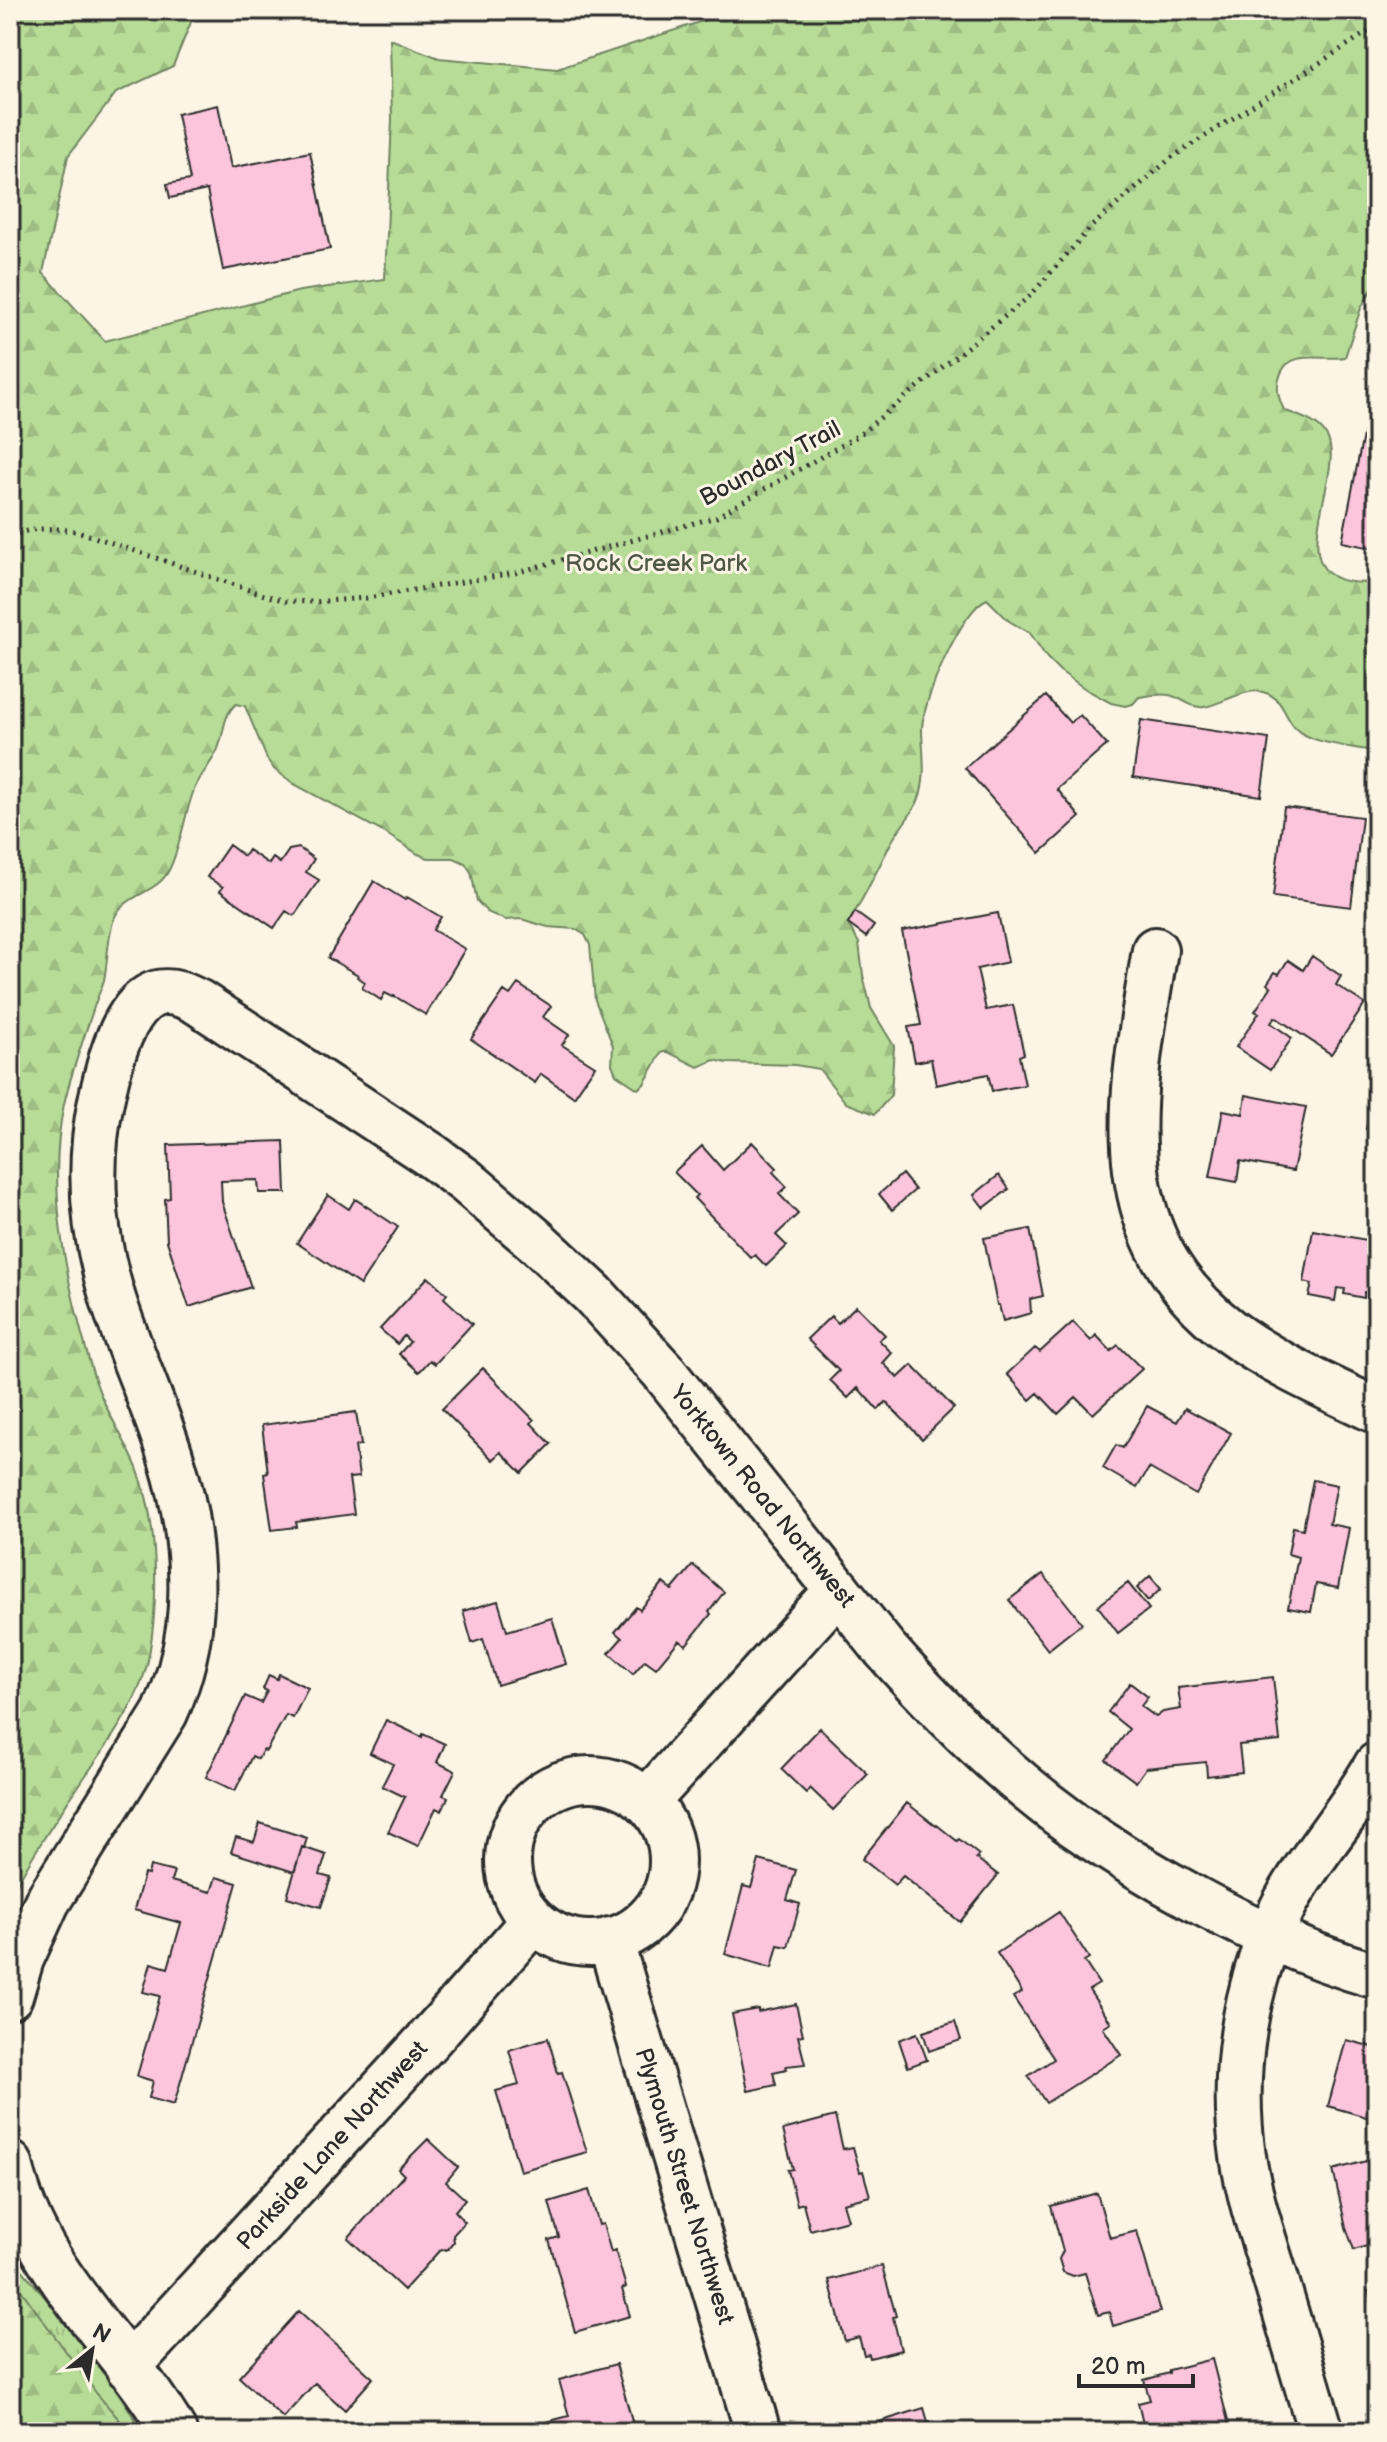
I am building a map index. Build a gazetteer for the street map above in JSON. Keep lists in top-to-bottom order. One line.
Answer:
{"streets":{"street":["Yorktown Road Northwest","Parkside Lane Northwest","Plymouth Street Northwest"],"path":["Boundary Trail"]},"crossings":[["Parkside Lane Northwest","Plymouth Street Northwest"]],"parks":["Rock Creek Park"],"scale_bar":"20 m","north":"top right"}
